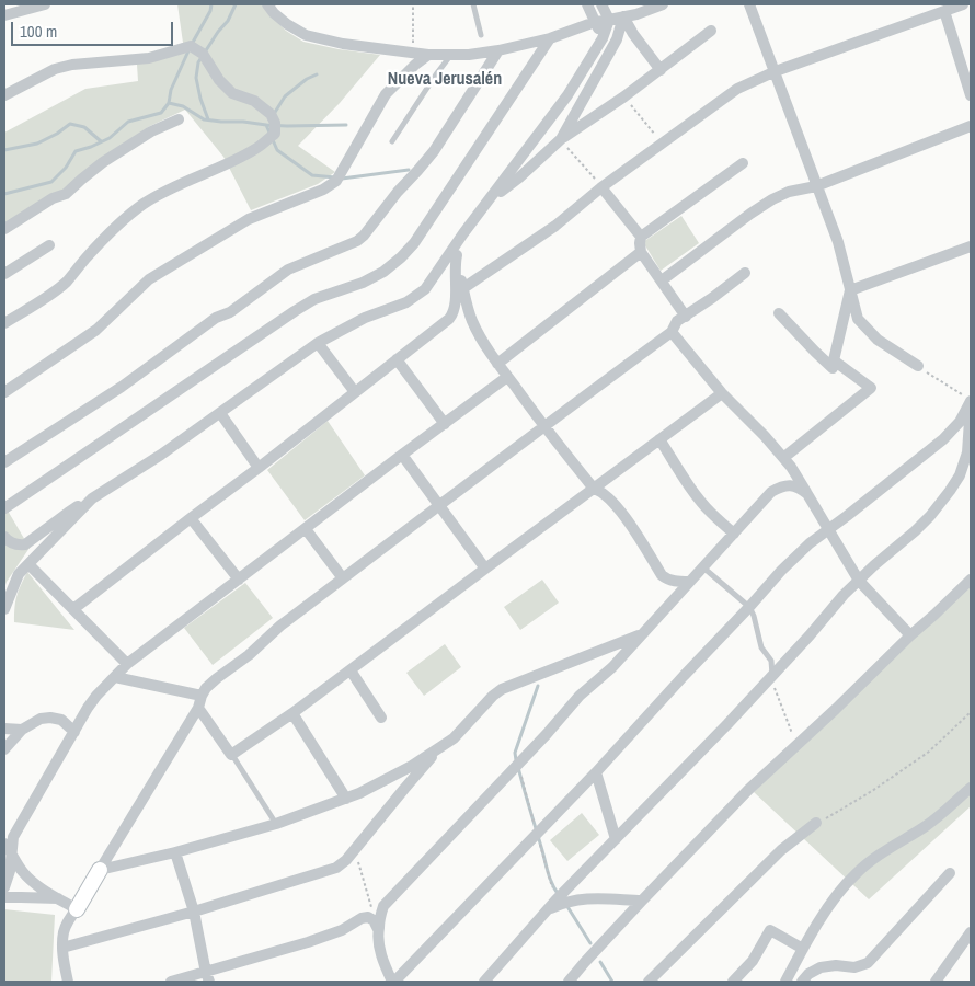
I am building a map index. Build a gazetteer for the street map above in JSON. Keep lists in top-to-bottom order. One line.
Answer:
{"districts":["Nueva Jerusalén"],"scale_bar":"100 m"}
